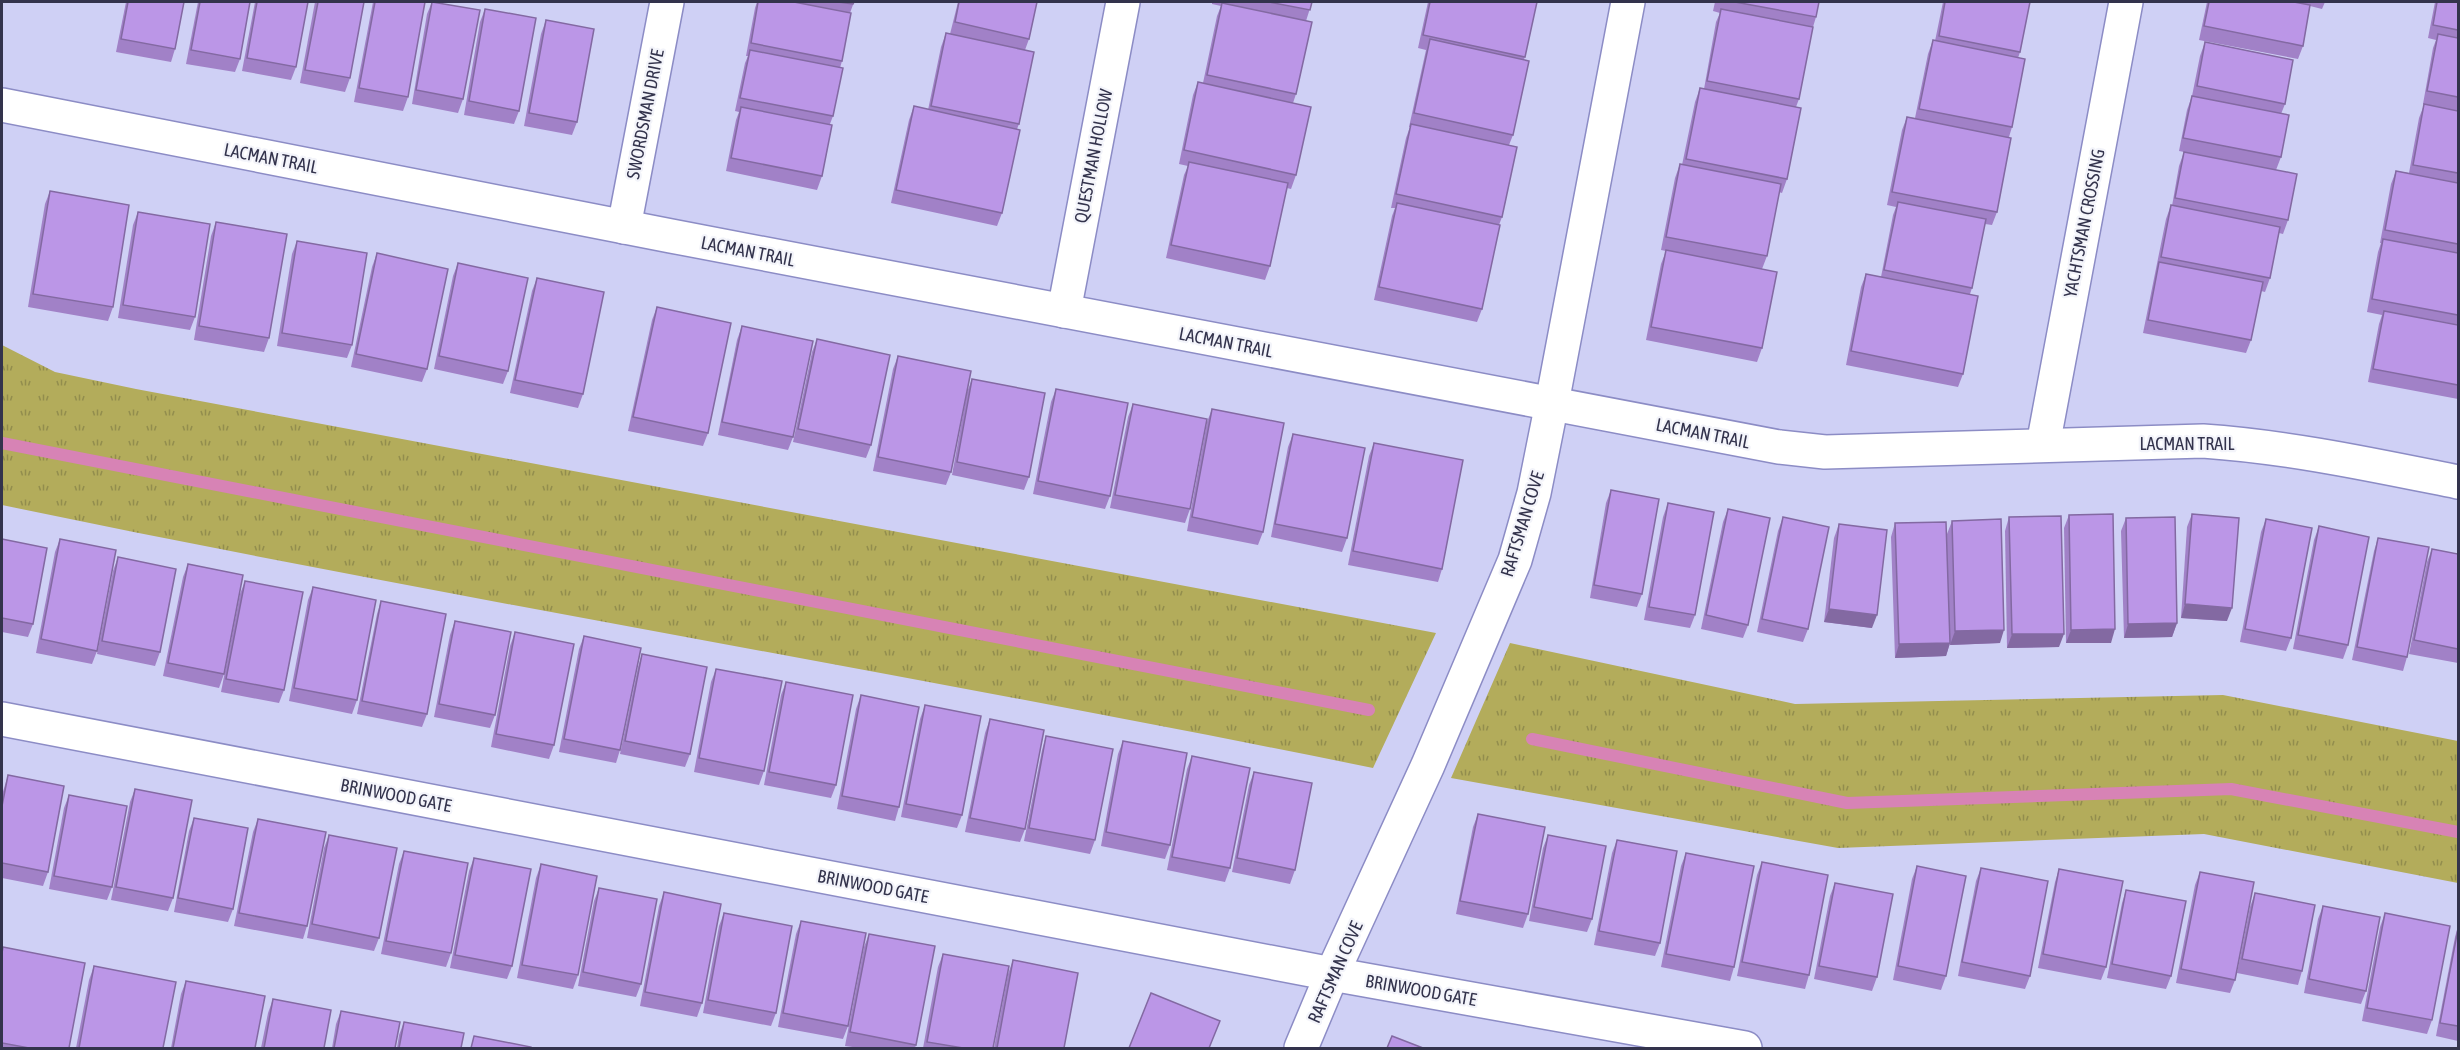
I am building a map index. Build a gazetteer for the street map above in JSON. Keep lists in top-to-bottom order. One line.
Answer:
{"streets":{"street":["SWORDSMAN DRIVE","QUESTMAN HOLLOW","LACMAN TRAIL","YACHTSMAN CROSSING","RAFTSMAN COVE","BRINWOOD GATE"]},"crossings":[["SWORDSMAN DRIVE","LACMAN TRAIL"],["QUESTMAN HOLLOW","LACMAN TRAIL"],["LACMAN TRAIL","YACHTSMAN CROSSING"],["LACMAN TRAIL","RAFTSMAN COVE"],["RAFTSMAN COVE","BRINWOOD GATE"]]}
